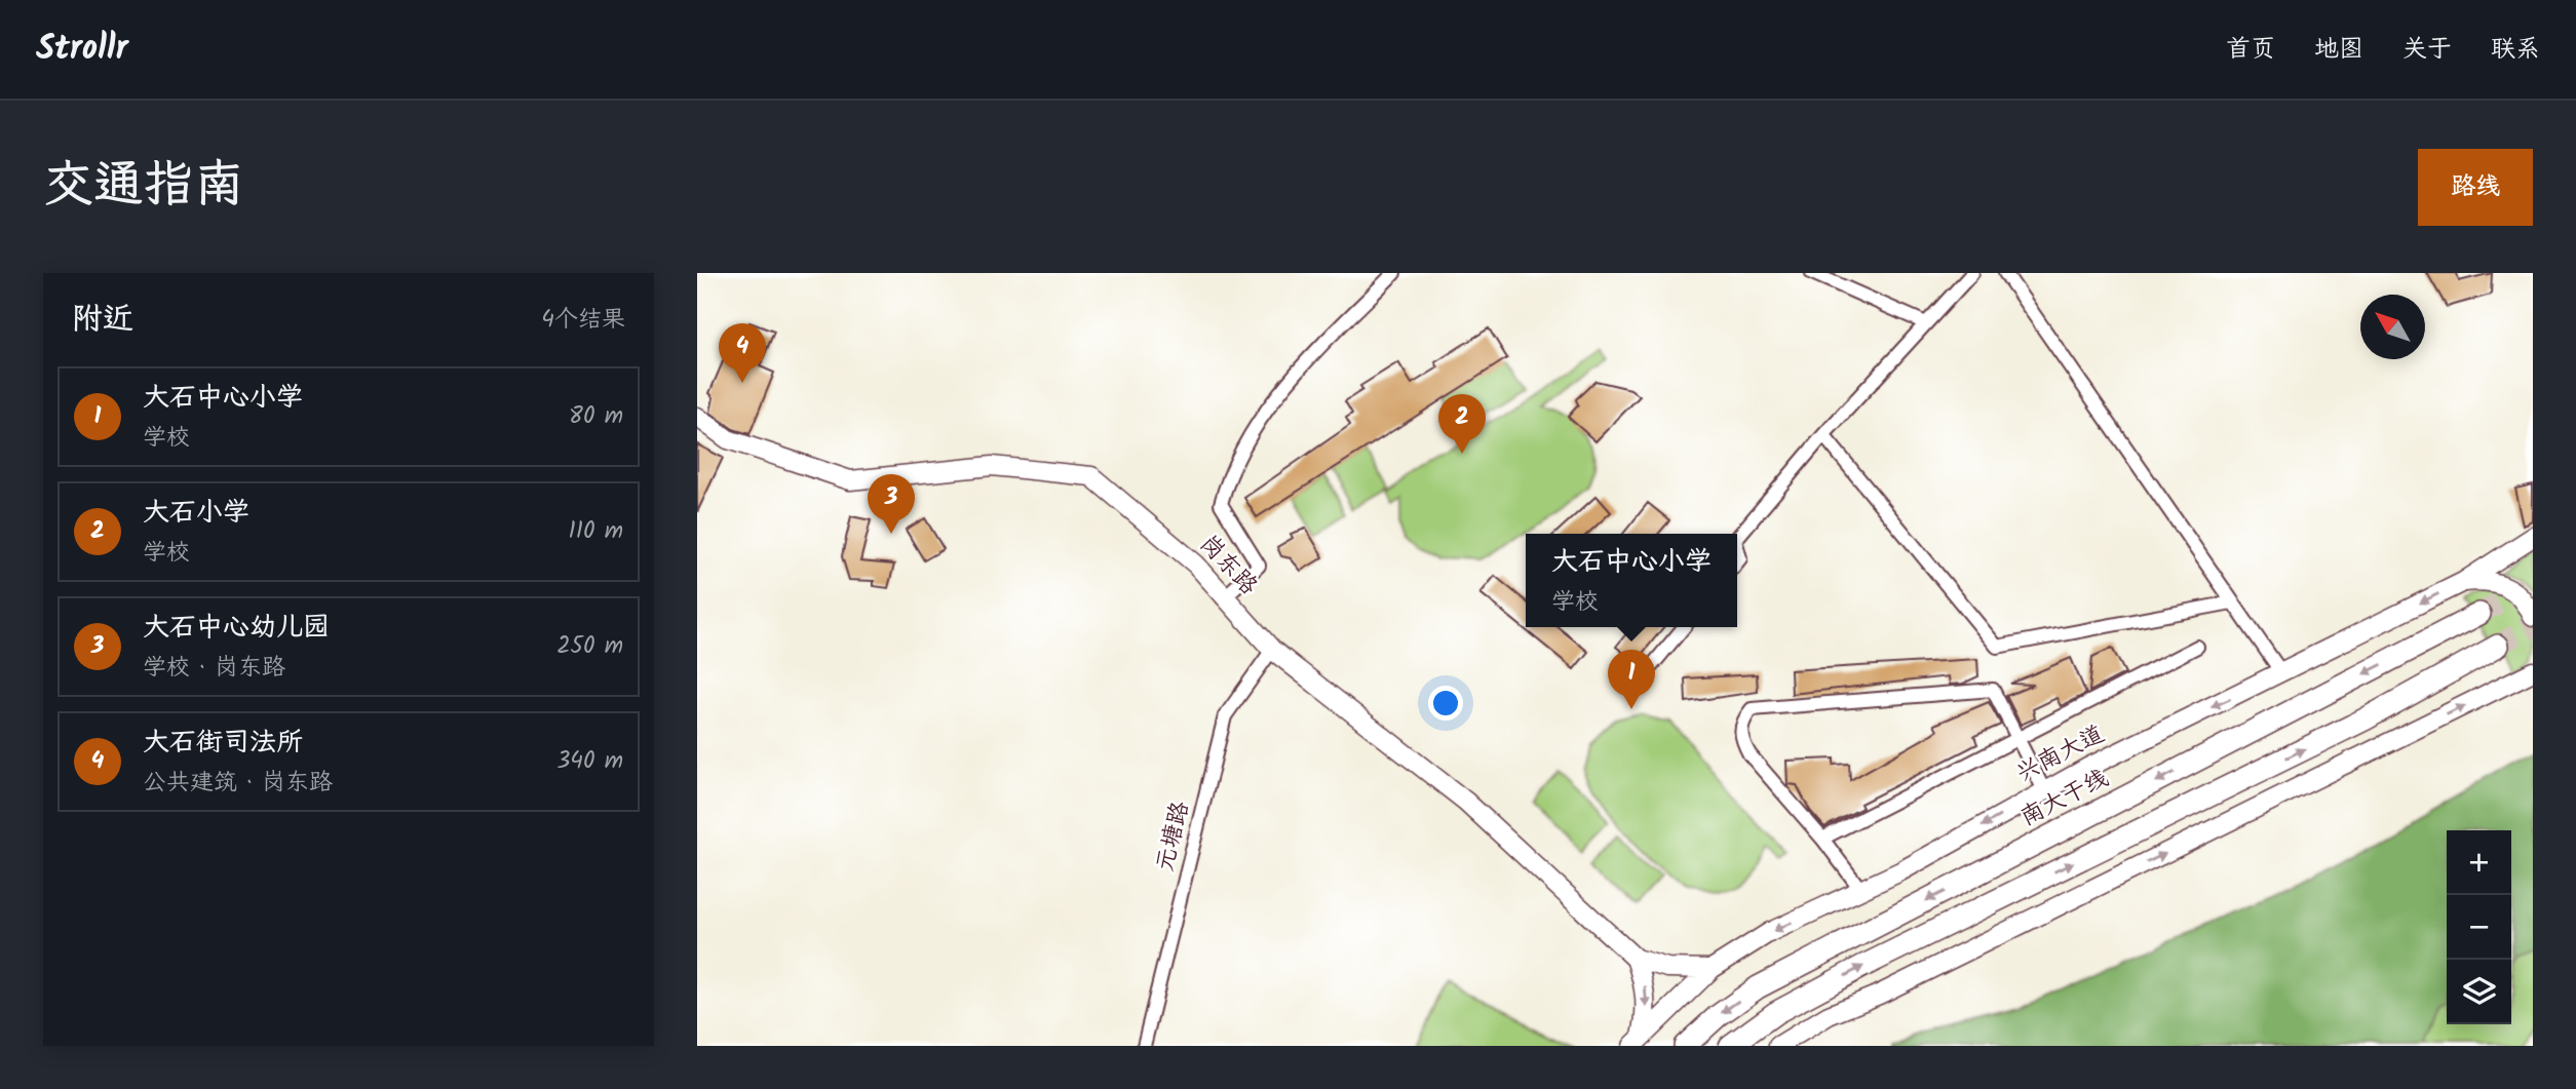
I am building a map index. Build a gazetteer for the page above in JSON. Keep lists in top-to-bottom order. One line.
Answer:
{"streets":{"highway":["南大干线"],"main road":["岗东路","兴南大道"],"street":["元塘路"]},"crossings":[["岗东路","元塘路"]],"north":"top left","page":{"header":"Strollr","nav":["首页","地图","关于","联系"],"title":"交通指南","buttons":"路线","heading":["附近","4个结果"],"pins":["4","2","3","1"],"list":[{"mark":"1","name":"大石中心小学","note":"学校","value":"80 m"},{"mark":"2","name":"大石小学","note":"学校","value":"110 m"},{"mark":"3","name":"大石中心幼儿园","note":"学校 · 岗东路","value":"250 m"},{"mark":"4","name":"大石街司法所","note":"公共建筑 · 岗东路","value":"340 m"}],"popup":["大石中心小学","学校"],"map_buttons":["+","−"]}}
